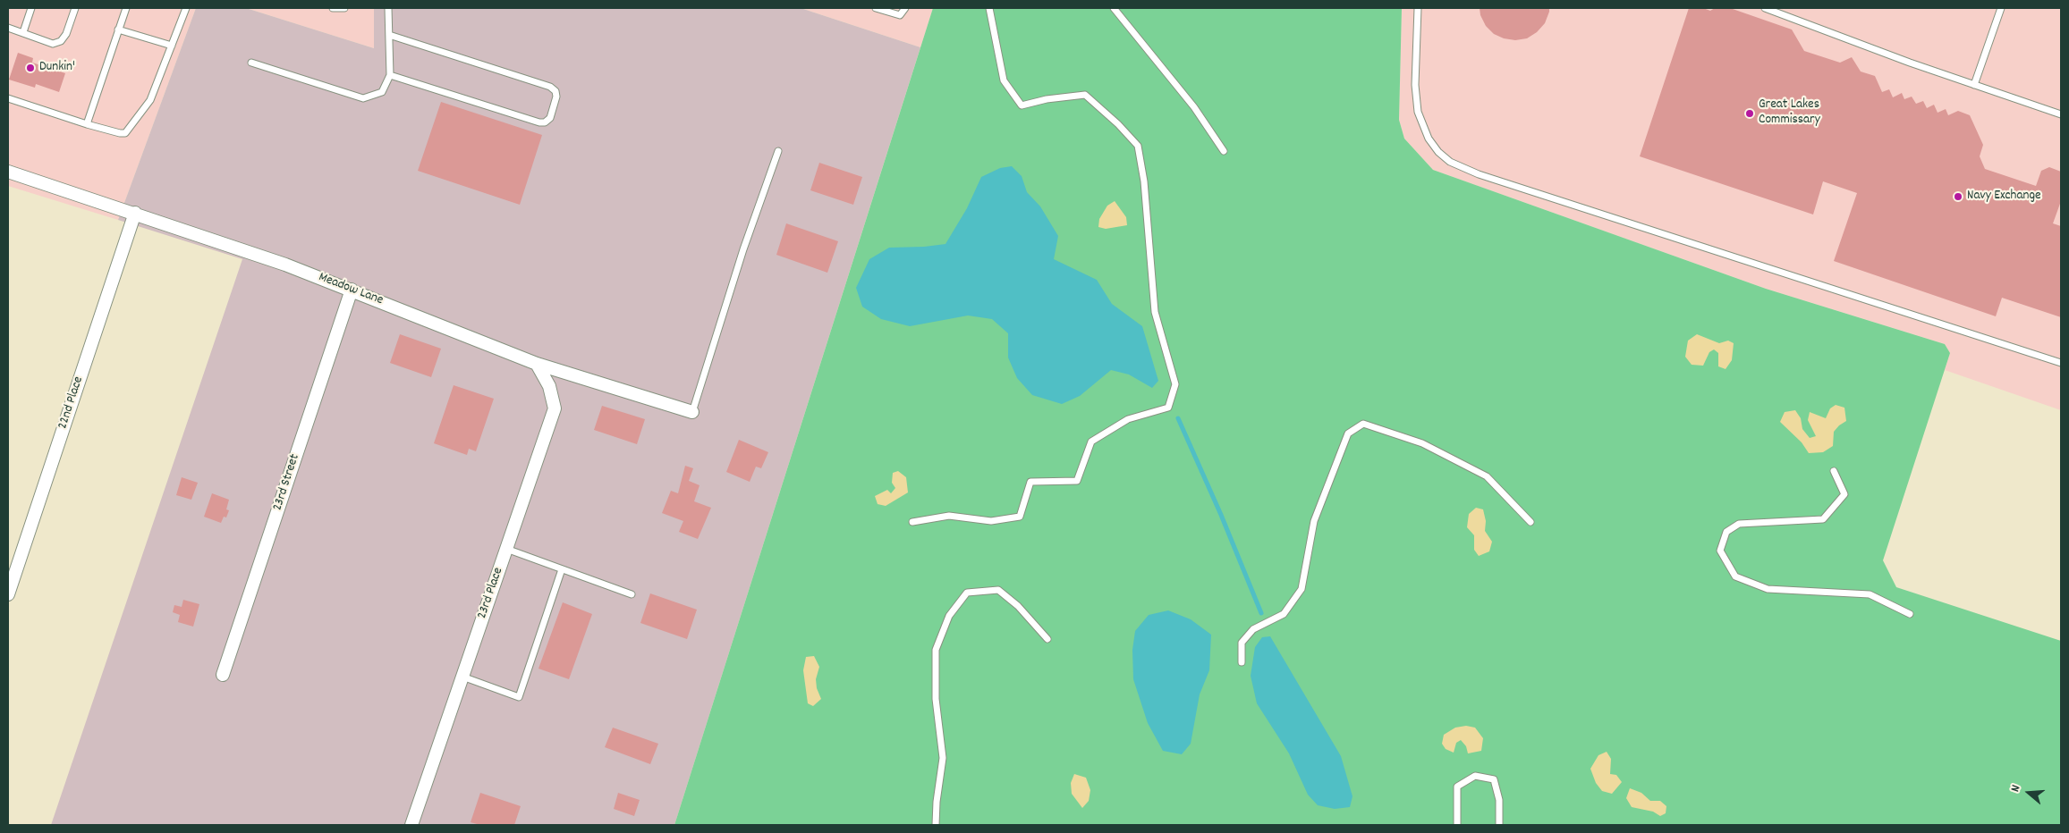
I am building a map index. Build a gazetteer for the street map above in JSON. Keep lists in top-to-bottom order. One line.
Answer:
{"streets":{"street":["Meadow Lane","22nd Place","23rd Street","23rd Place"]},"crossings":[["Meadow Lane","22nd Place"],["Meadow Lane","23rd Street"],["Meadow Lane","23rd Place"]],"places":["Dunkin'","Great Lakes Commissary","Navy Exchange"],"north":"left"}
